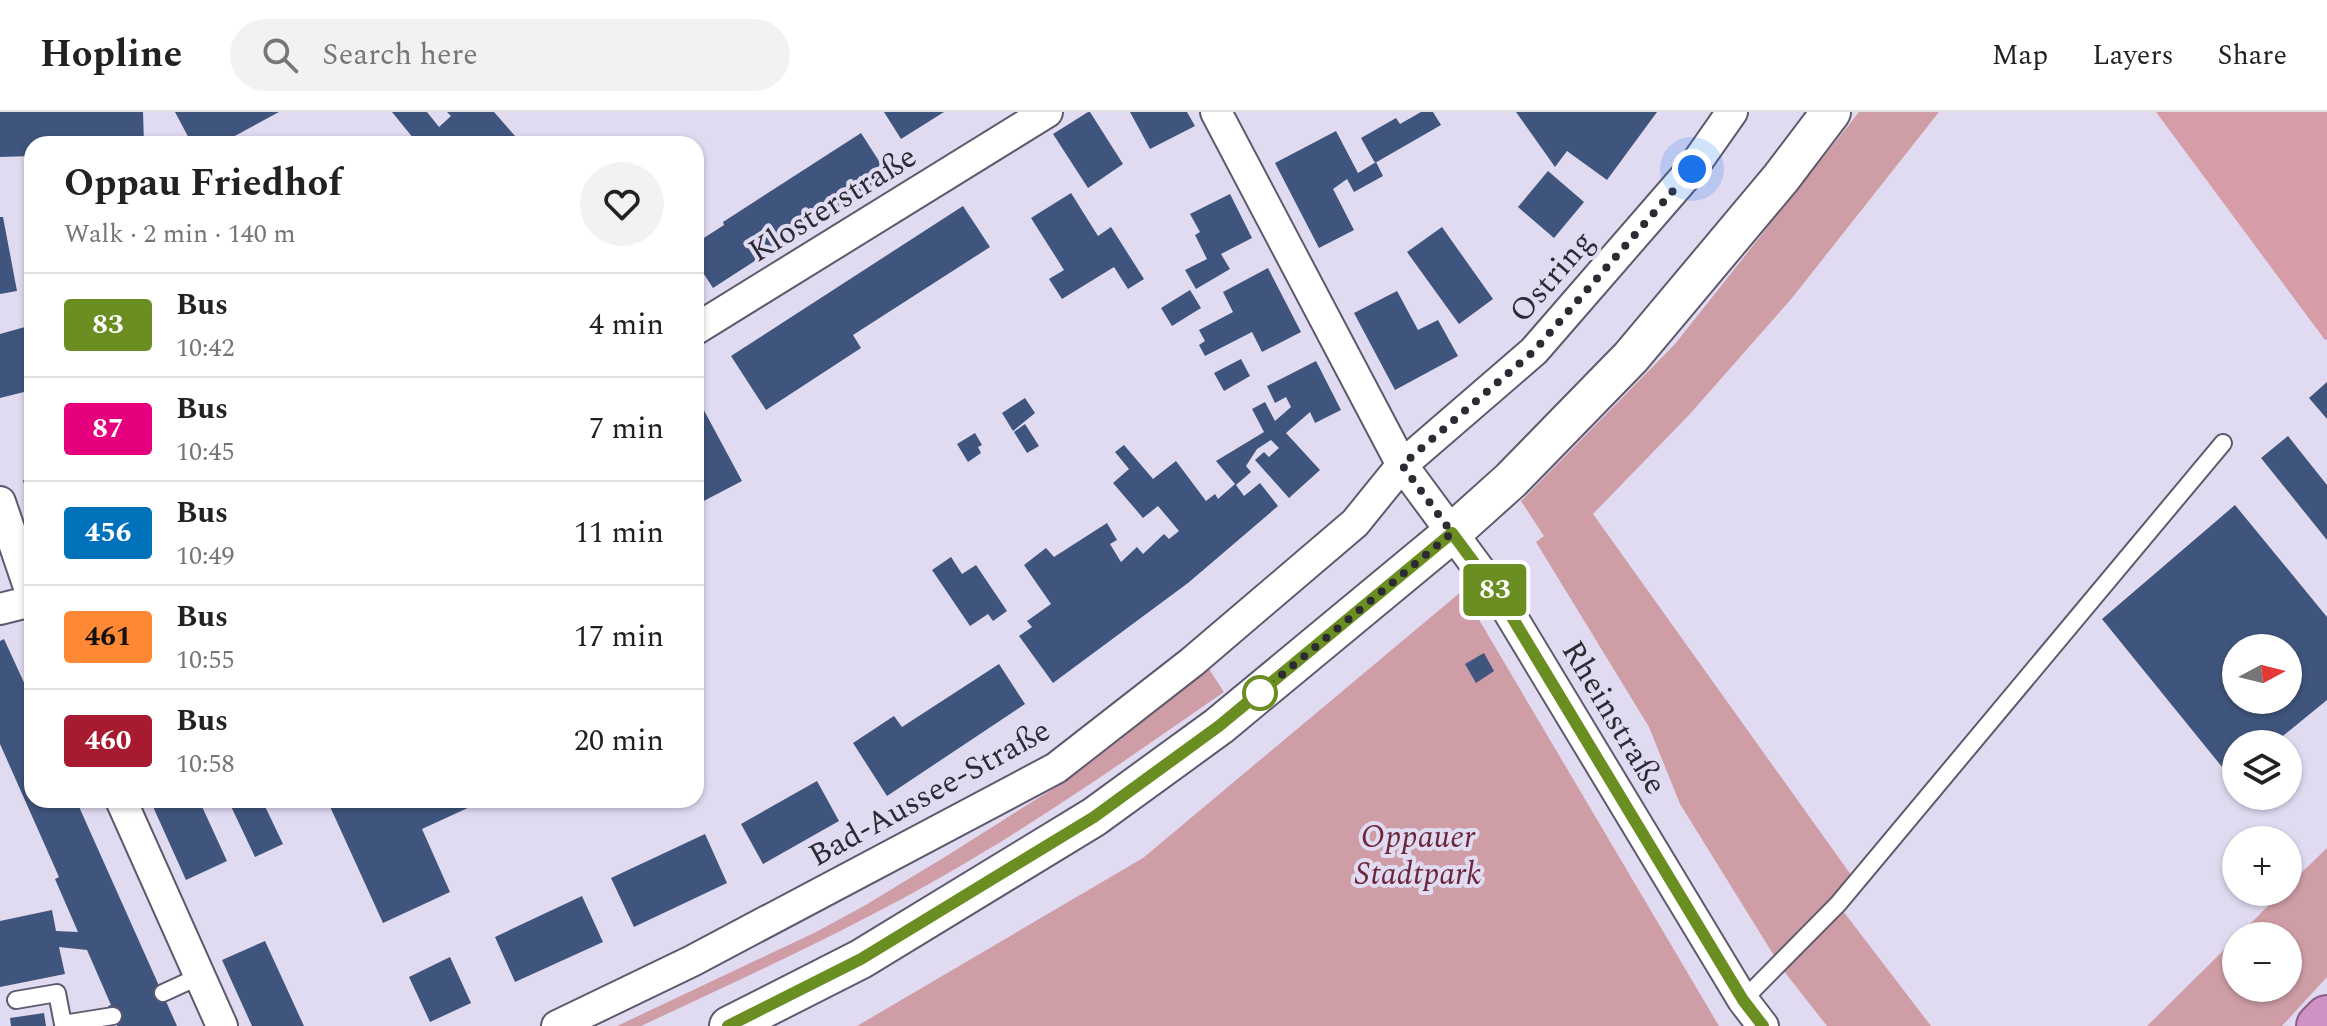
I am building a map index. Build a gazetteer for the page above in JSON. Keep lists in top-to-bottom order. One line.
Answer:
{"streets":{"street":["Klosterstraße","Ostring","Rheinstraße","Bad-Aussee-Straße"]},"crossings":[["Ostring","Rheinstraße"],["Ostring","Bad-Aussee-Straße"],["Rheinstraße","Bad-Aussee-Straße"]],"parks":["Oppauer Stadtpark"],"lines":["bus line 83"],"north":"right","page":{"header":"Hopline","search":"Search here","nav":["Map","Layers","Share"],"on_map":"83","heading":["Oppau Friedhof","Walk · 2 min · 140 m"],"list":[{"mark":"83","name":"Bus","note":"10:42","value":"4 min"},{"mark":"87","name":"Bus","note":"10:45","value":"7 min"},{"mark":"456","name":"Bus","note":"10:49","value":"11 min"},{"mark":"461","name":"Bus","note":"10:55","value":"17 min"},{"mark":"460","name":"Bus","note":"10:58","value":"20 min"}],"map_buttons":["+","−"]}}
